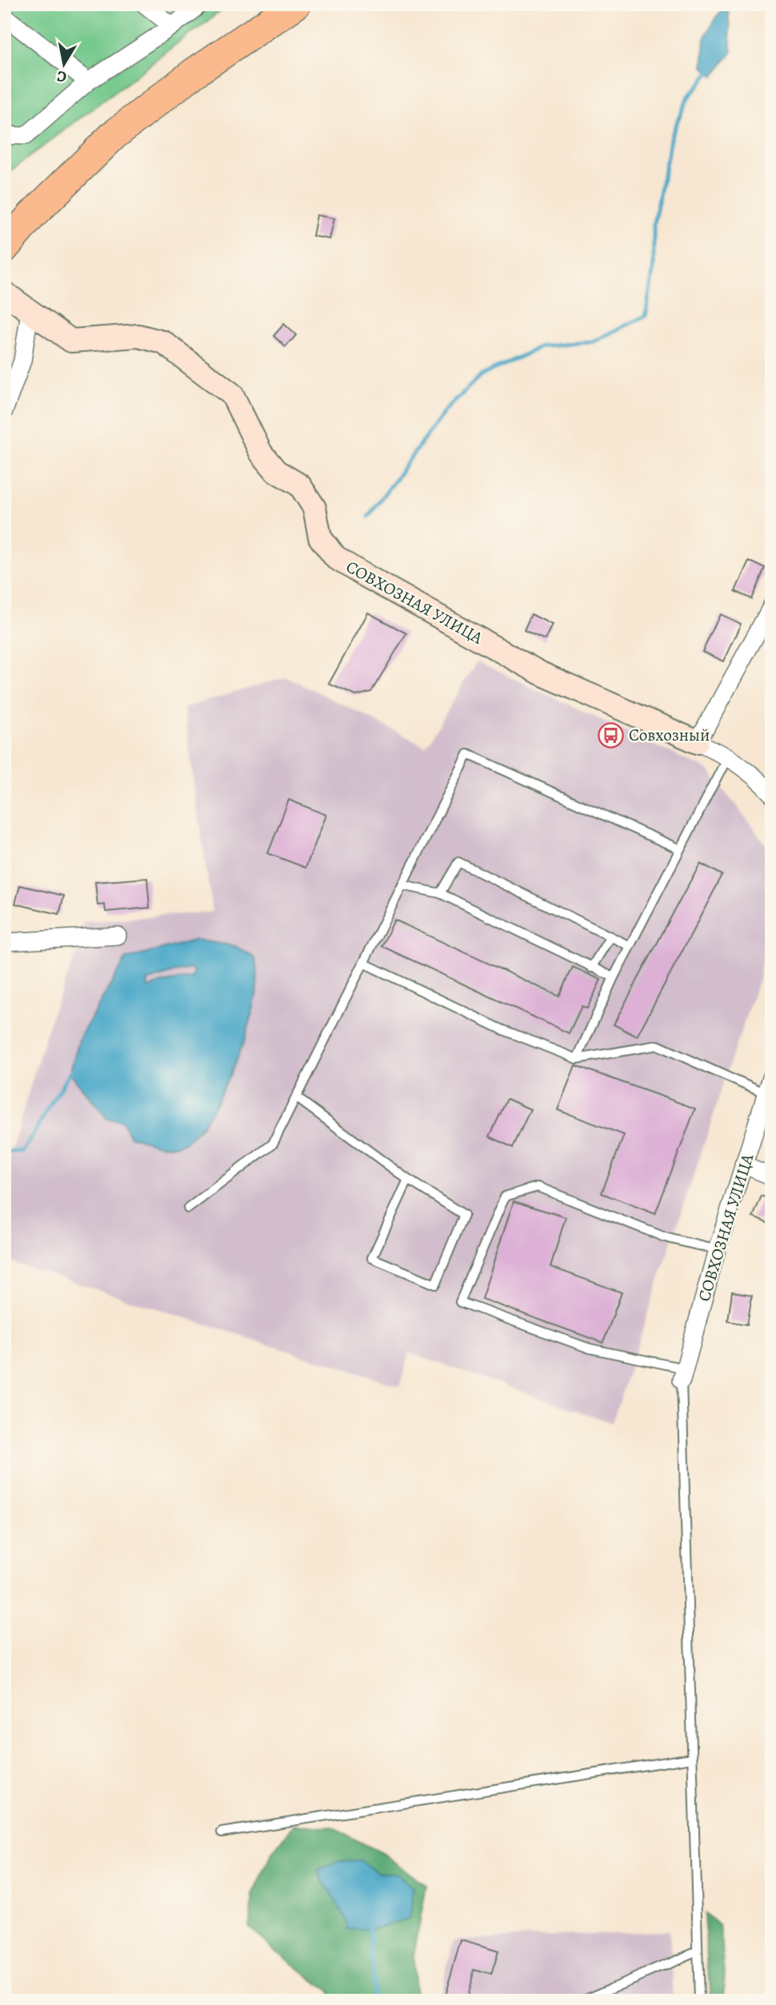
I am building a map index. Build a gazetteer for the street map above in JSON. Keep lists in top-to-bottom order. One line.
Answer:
{"streets":{"street":["СОВХОЗНАЯ УЛИЦА"]},"places":{"bus stop":["Совхозный"]},"north":"bottom"}
